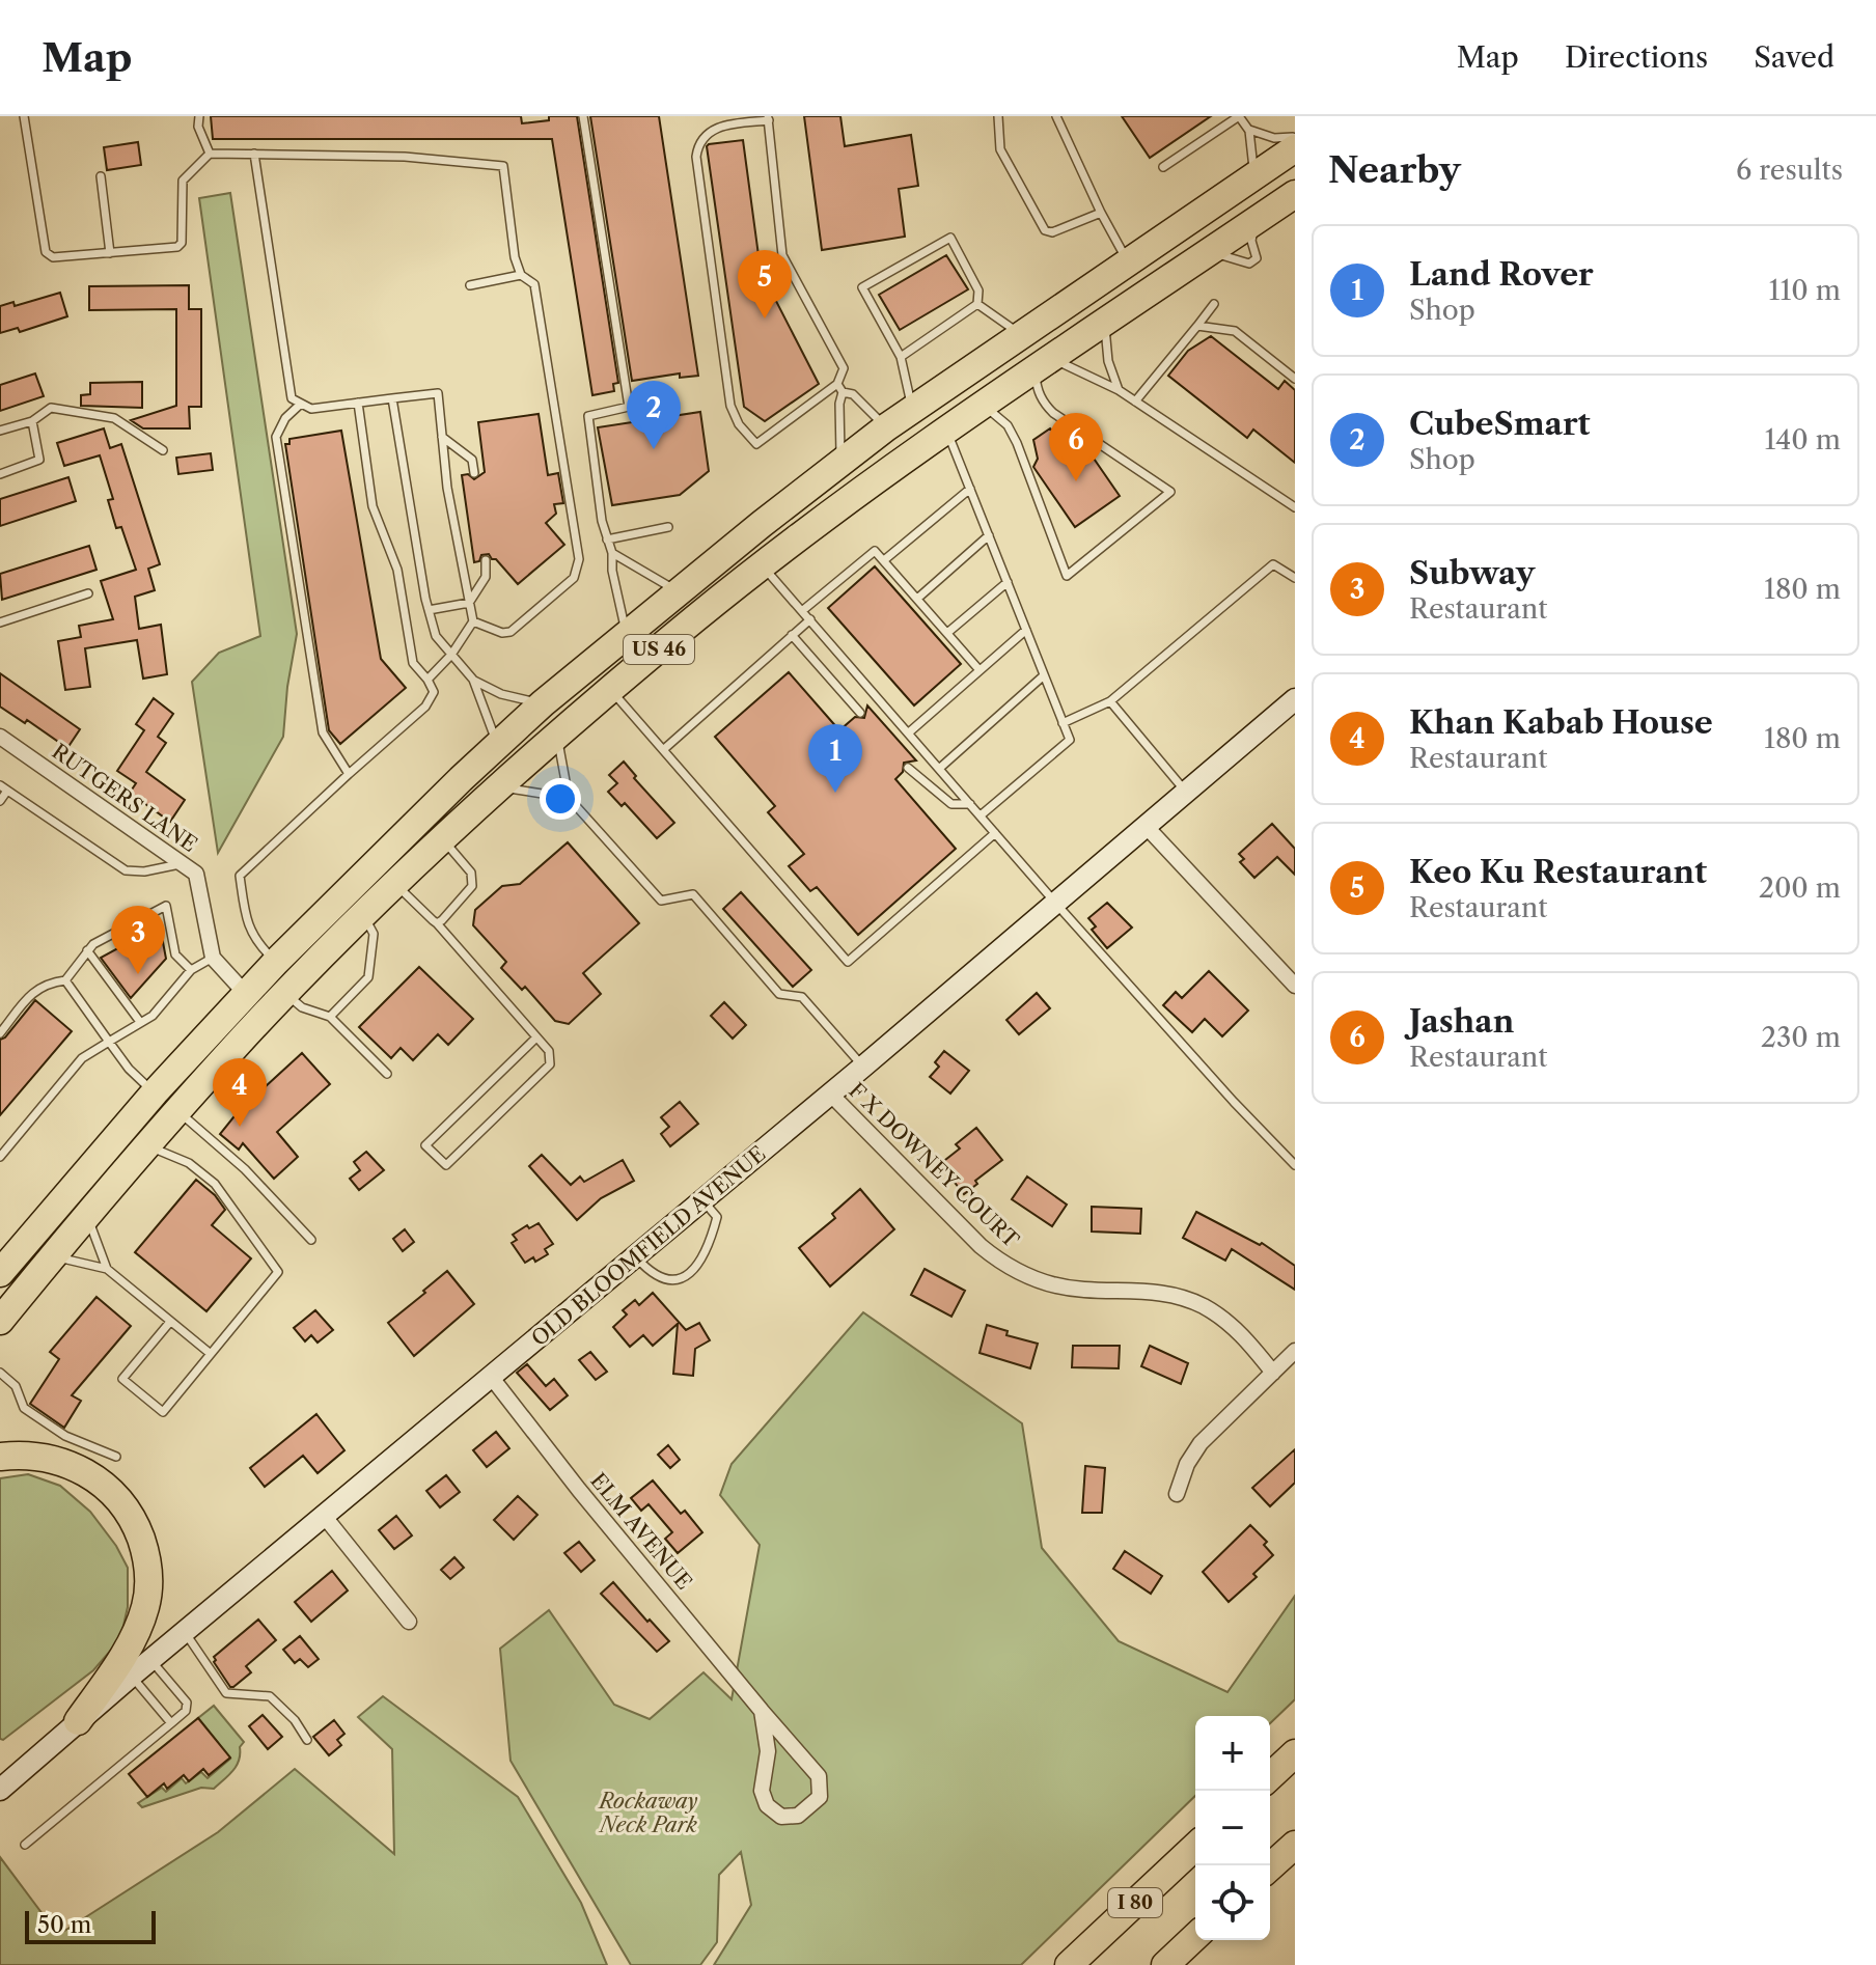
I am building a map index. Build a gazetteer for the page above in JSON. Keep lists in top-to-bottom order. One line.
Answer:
{"streets":{"highway":["US 46","I 80"],"street":["RUTGERS LANE","F X DOWNEY COURT","OLD BLOOMFIELD AVENUE","ELM AVENUE"]},"crossings":[["F X DOWNEY COURT","OLD BLOOMFIELD AVENUE"],["OLD BLOOMFIELD AVENUE","ELM AVENUE"]],"parks":["Rockaway Neck Park"],"scale_bar":"50 m","page":{"header":"Map","nav":["Map","Directions","Saved"],"heading":["Nearby","6 results"],"list":[{"mark":"1","name":"Land Rover","note":"Shop","value":"110 m"},{"mark":"2","name":"CubeSmart","note":"Shop","value":"140 m"},{"mark":"3","name":"Subway","note":"Restaurant","value":"180 m"},{"mark":"4","name":"Khan Kabab House","note":"Restaurant","value":"180 m"},{"mark":"5","name":"Keo Ku Restaurant","note":"Restaurant","value":"200 m"},{"mark":"6","name":"Jashan","note":"Restaurant","value":"230 m"}],"pins":["5","2","6","1","3","4"],"map_buttons":["+","−"],"scale":"50 m"}}
